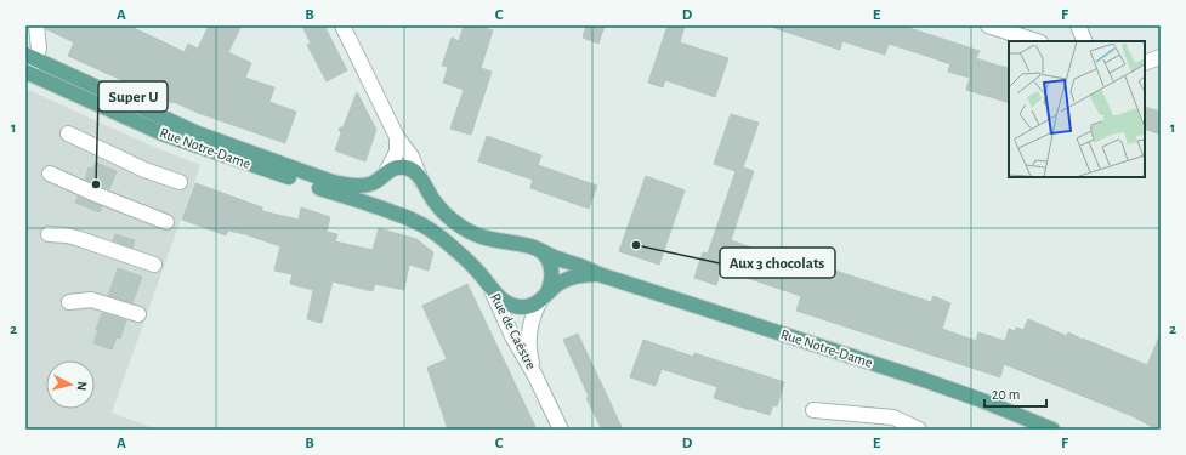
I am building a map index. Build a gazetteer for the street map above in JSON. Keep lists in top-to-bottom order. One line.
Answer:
{"streets":{"main road":["Rue Notre-Dame"],"street":["Rue de Caëstre"]},"crossings":[["Rue Notre-Dame","Rue de Caëstre"]],"places":["Super U","Aux 3 chocolats"],"scale_bar":"20 m","north":"right","grid":{"columns":["A","B","C","D","E","F"],"rows":["1","2"]}}
